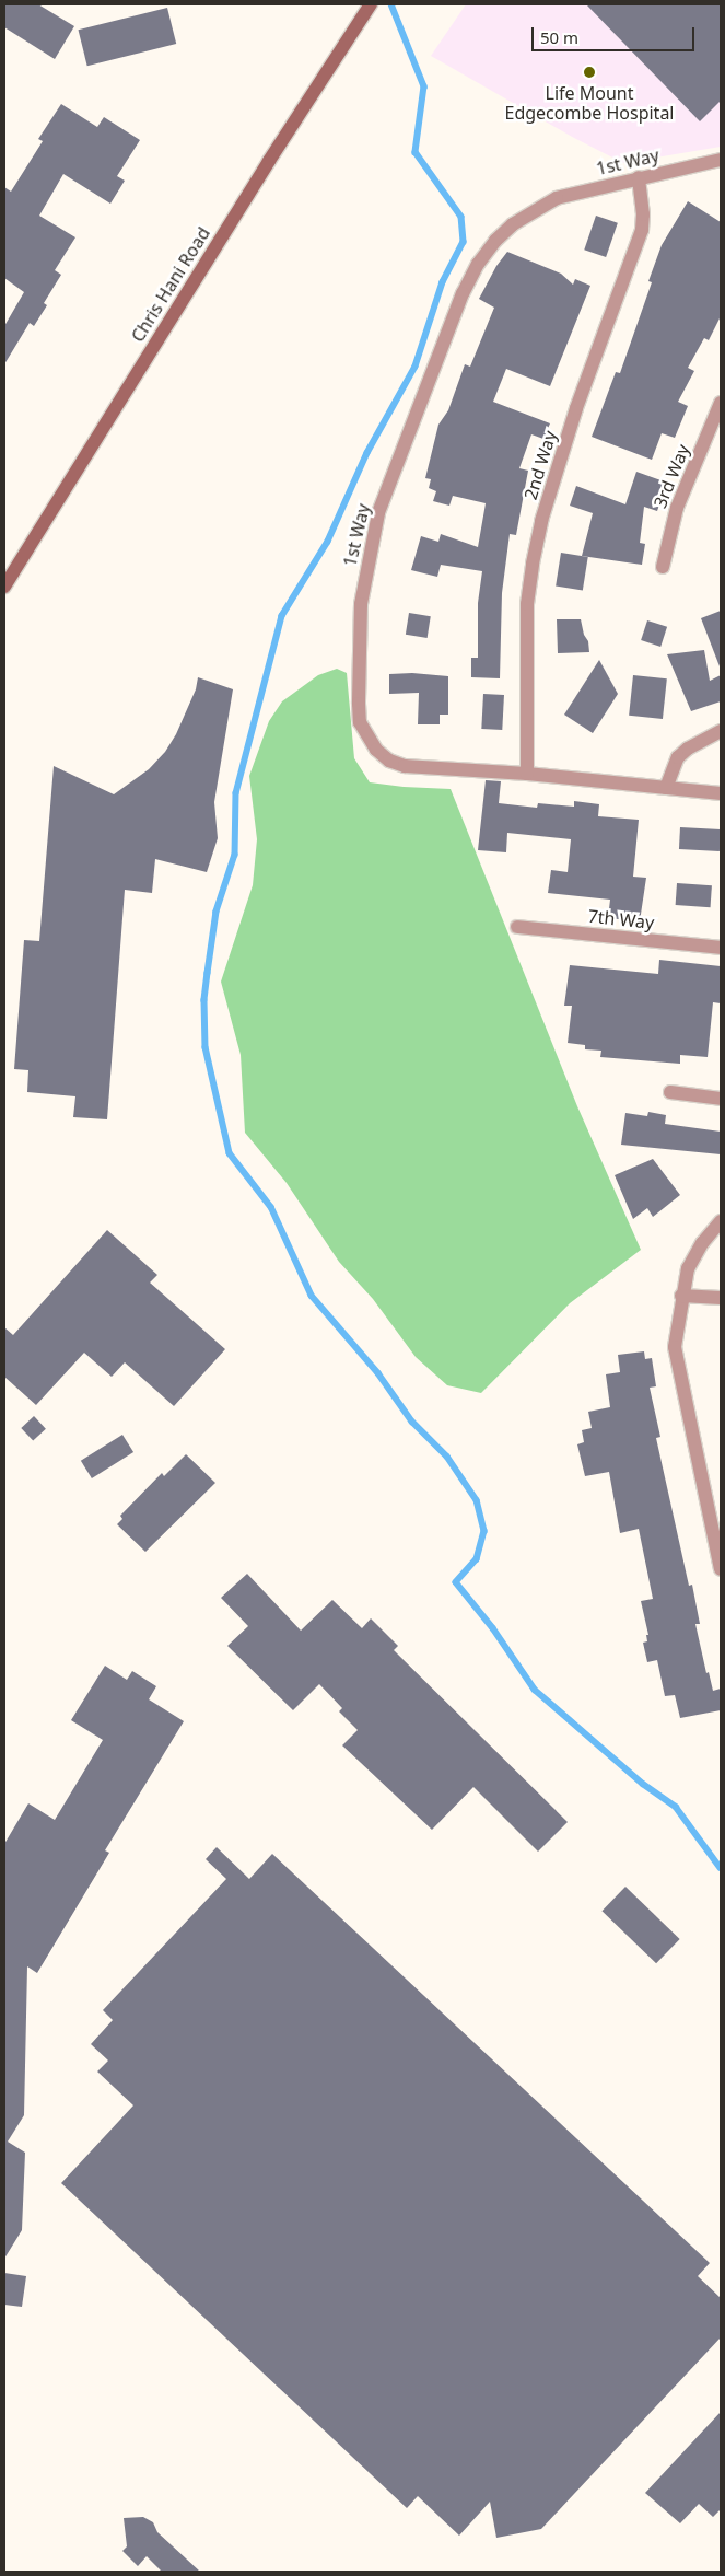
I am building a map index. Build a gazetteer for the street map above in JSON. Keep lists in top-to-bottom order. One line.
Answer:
{"streets":{"main road":["Chris Hani Road"],"street":["1st Way","2nd Way","3rd Way","7th Way"]},"crossings":[["1st Way","2nd Way"]],"places":["Life Mount Edgecombe Hospital"],"scale_bar":"50 m"}
